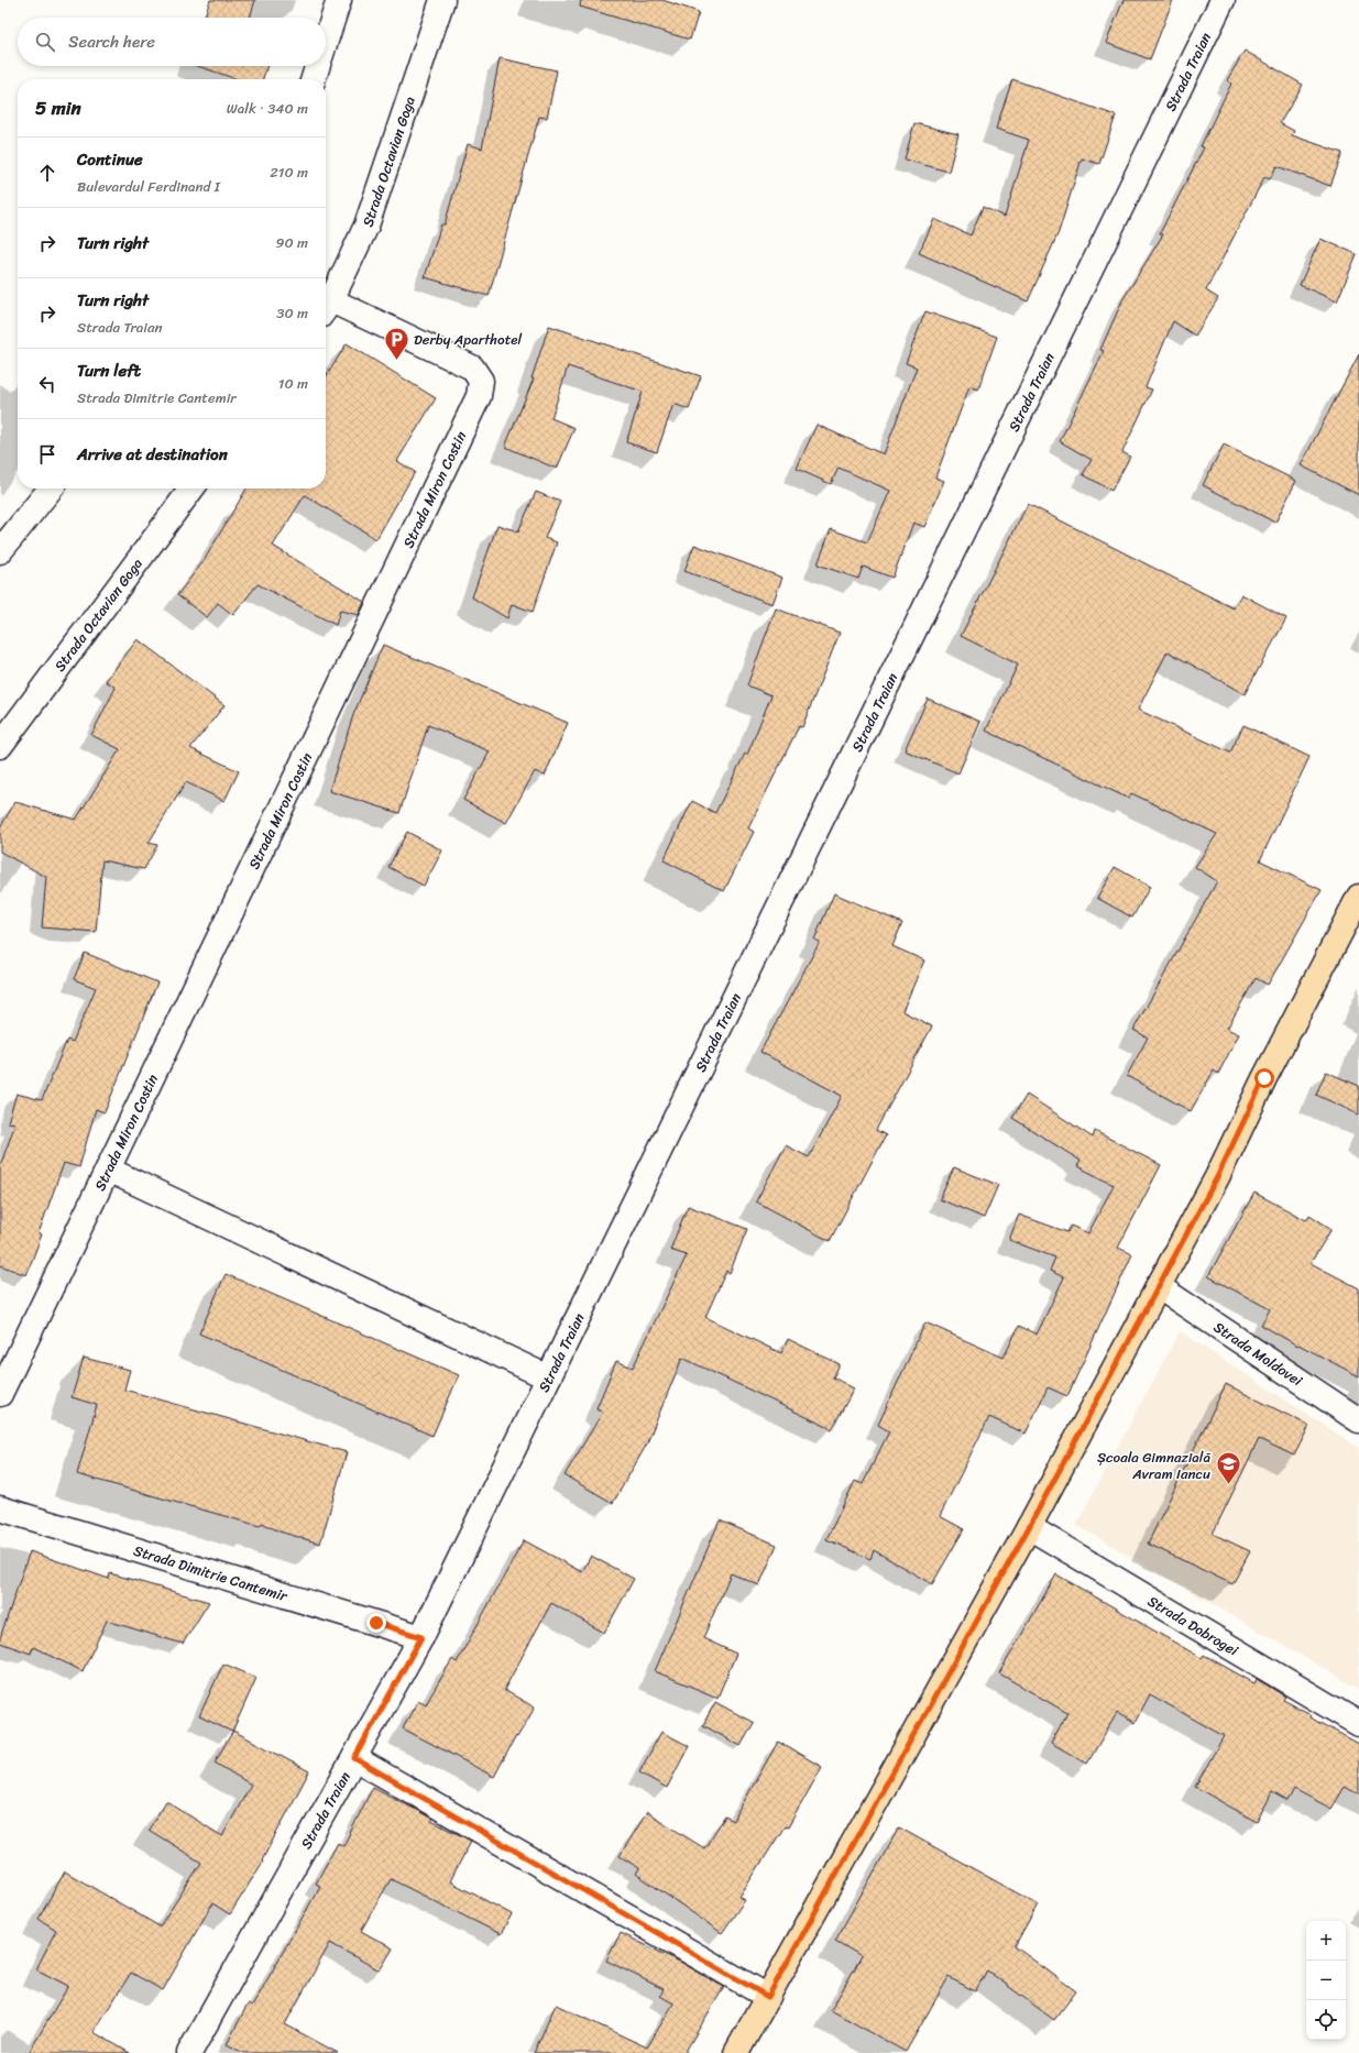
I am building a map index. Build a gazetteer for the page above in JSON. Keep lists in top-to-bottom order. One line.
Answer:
{"streets":{"street":["Strada Traian","Strada Octavian Goga","Strada Miron Costin","Strada Moldovei","Strada Dimitrie Cantemir","Strada Dobrogei"]},"crossings":[["Strada Traian","Strada Dimitrie Cantemir"],["Strada Octavian Goga","Strada Miron Costin"]],"places":{"parking":["Derby Aparthotel"],"school or university":["Școala Gimnazială Avram Iancu"]},"page":{"search":"Search here","heading":["5 min","Walk · 340 m"],"list":[["Continue","Bulevardul Ferdinand I","210 m"],["Turn right","90 m"],["Turn right","Strada Traian","30 m"],["Turn left","Strada Dimitrie Cantemir","10 m"],"Arrive at destination"],"map_buttons":["+","−"]}}
